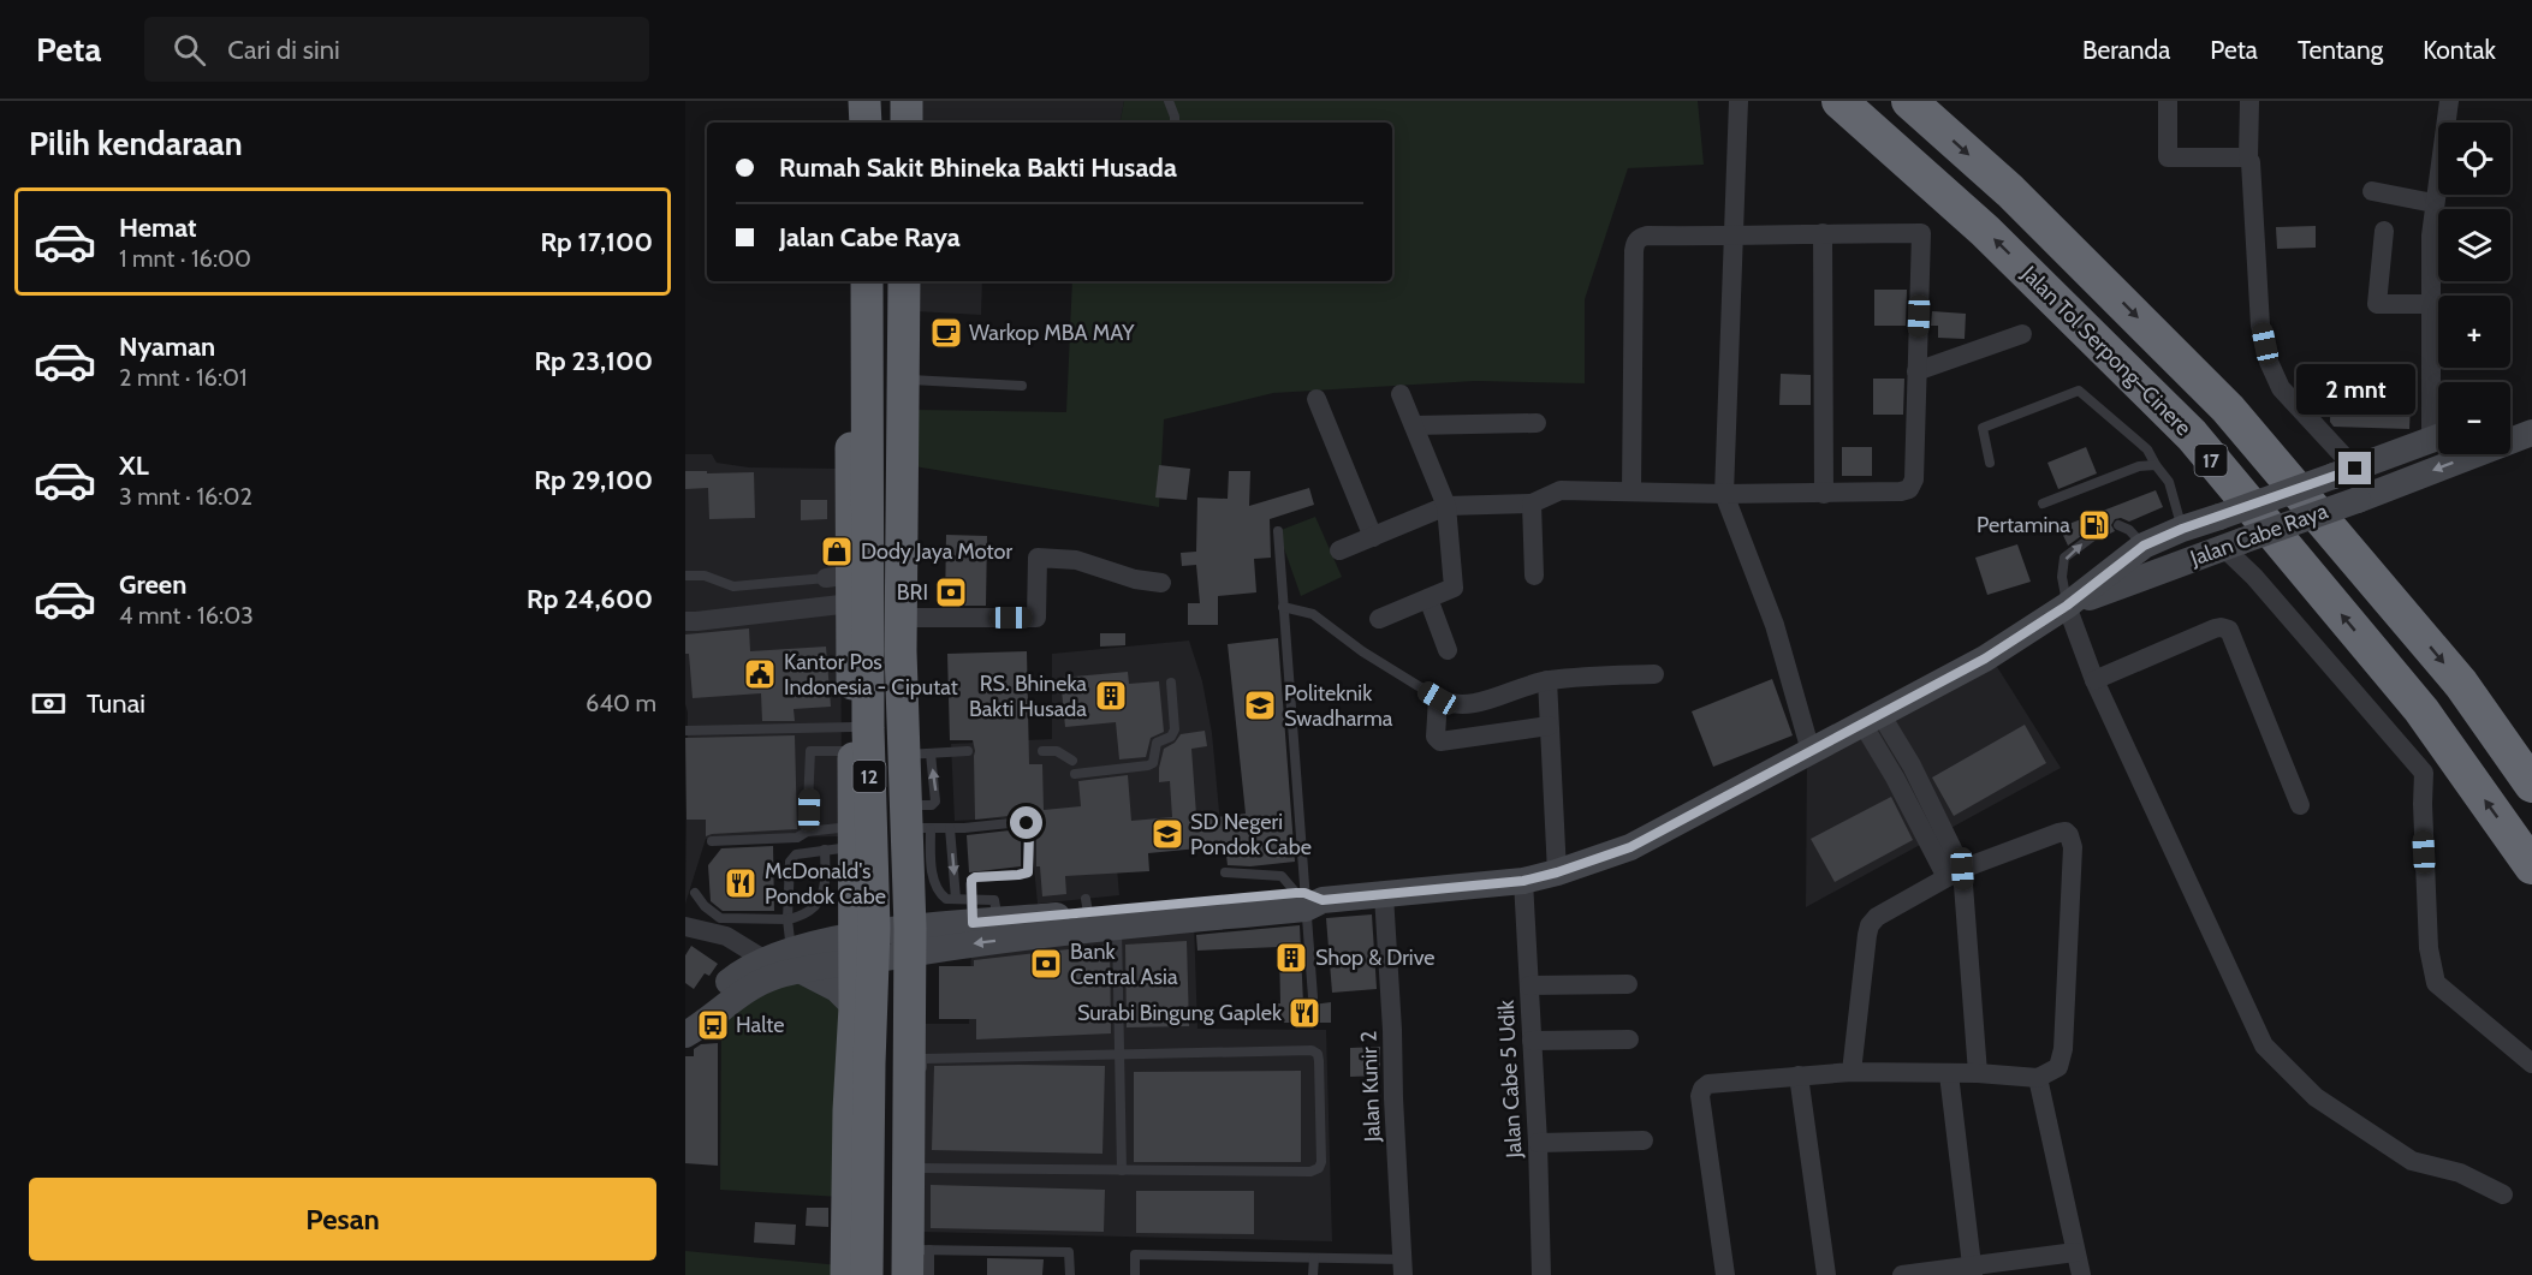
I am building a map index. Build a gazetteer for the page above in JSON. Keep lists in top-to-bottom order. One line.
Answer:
{"streets":{"highway":["Jalan Tol Serpong–Cinere","17","12"],"main road":["Jalan Cabe Raya"],"street":["Jalan Cabe 5 Udik","Jalan Kunir 2"]},"crossings":[["Jalan Cabe Raya","Jalan Cabe 5 Udik"],["Jalan Cabe Raya","Jalan Kunir 2"]],"places":{"cafe":["Warkop MBA MAY"],"fuel station":["Pertamina"],"shop":["Dody Jaya Motor"],"bank":["BRI","Bank Central Asia"],"public building":["Kantor Pos Indonesia - Ciputat"],"building":["RS. Bhineka Bakti Husada","Shop & Drive"],"school or university":["Politeknik Swadharma","SD Negeri Pondok Cabe"],"restaurant":["McDonald's Pondok Cabe","Surabi Bingung Gaplek"],"bus stop":["Halte"]},"page":{"header":"Peta","search":"Cari di sini","nav":["Beranda","Peta","Tentang","Kontak"],"heading":"Pilih kendaraan","map_buttons":["+","−"],"banner":["Rumah Sakit Bhineka Bakti Husada","Jalan Cabe Raya"],"list":[{"name":"Hemat","note":"1 mnt · 16:00","value":"Rp 17,100"},{"name":"Nyaman","note":"2 mnt · 16:01","value":"Rp 23,100"},{"name":"XL","note":"3 mnt · 16:02","value":"Rp 29,100"},{"name":"Green","note":"4 mnt · 16:03","value":"Rp 24,600"}],"bubble":"2 mnt","pay":["Tunai","640 m"],"buttons":"Pesan"}}
